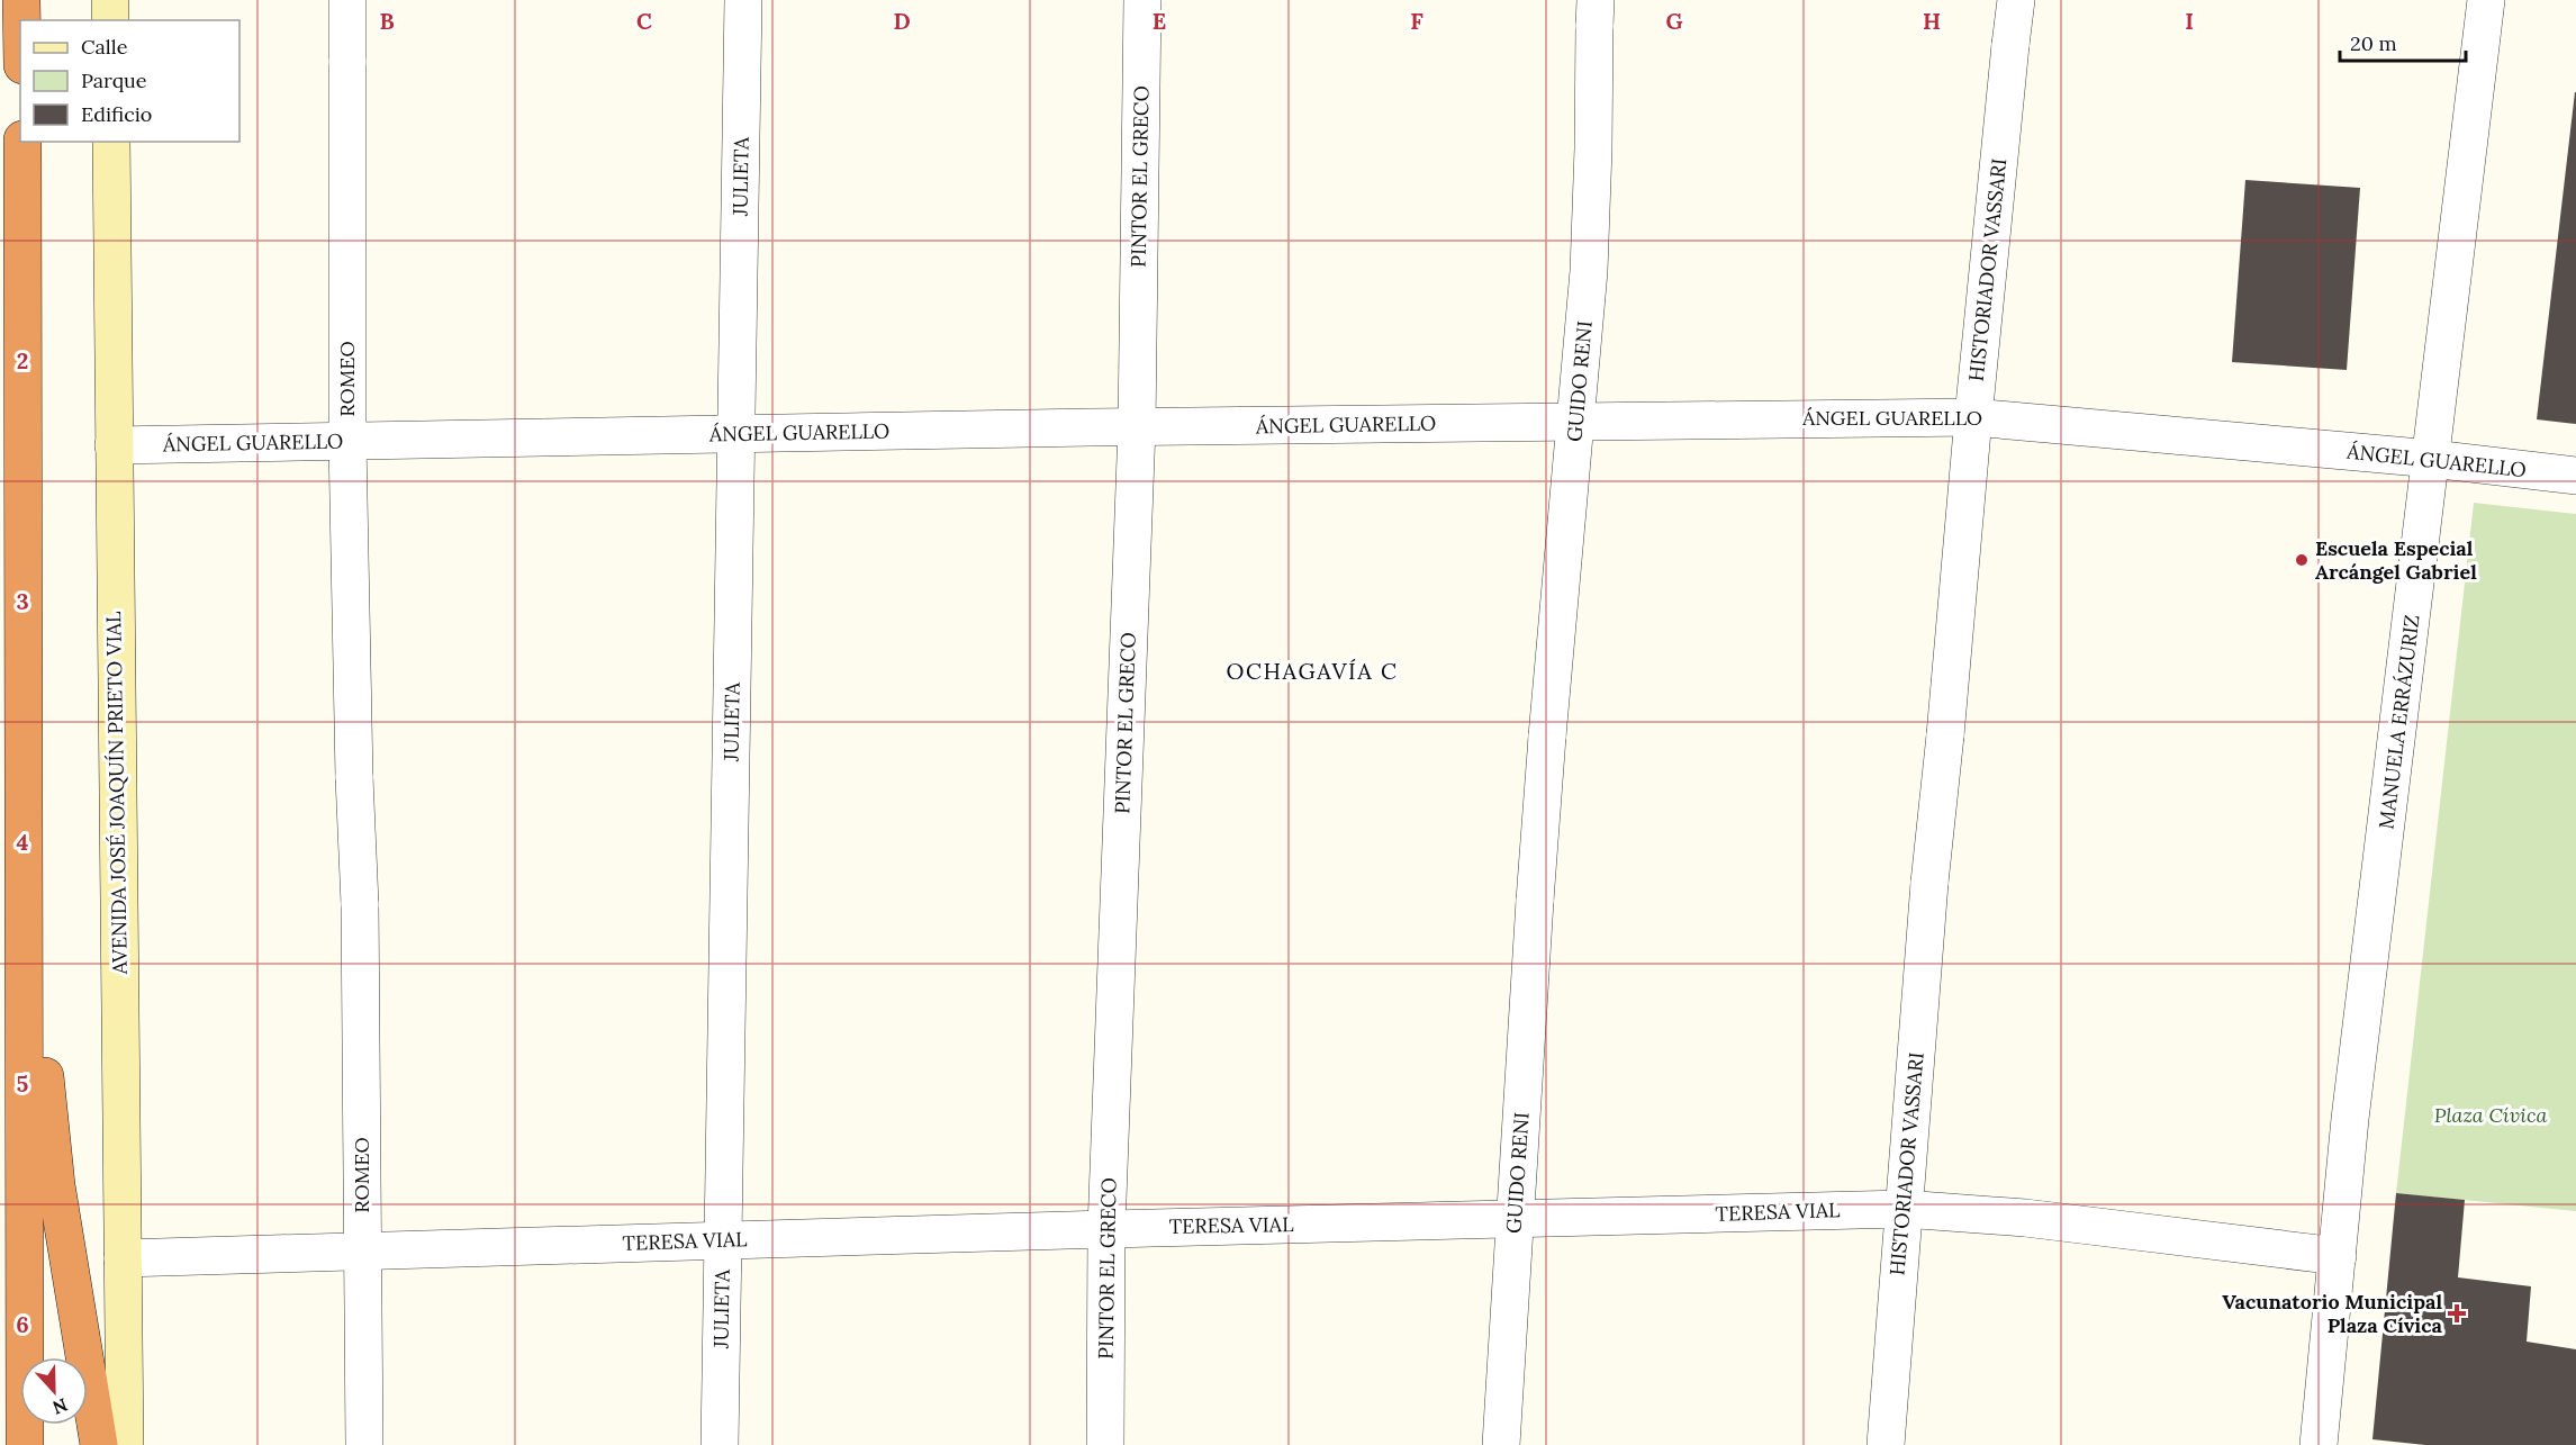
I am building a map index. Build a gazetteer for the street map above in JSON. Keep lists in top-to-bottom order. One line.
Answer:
{"streets":{"main road":["AVENIDA JOSÉ JOAQUÍN PRIETO VIAL"],"street":["JULIETA","PINTOR EL GRECO","HISTORIADOR VASSARI","ROMEO","GUIDO RENI","ÁNGEL GUARELLO","MANUELA ERRÁZURIZ","TERESA VIAL"]},"crossings":[["JULIETA","ÁNGEL GUARELLO"],["JULIETA","TERESA VIAL"],["PINTOR EL GRECO","ÁNGEL GUARELLO"],["PINTOR EL GRECO","TERESA VIAL"],["HISTORIADOR VASSARI","ÁNGEL GUARELLO"],["HISTORIADOR VASSARI","TERESA VIAL"],["ROMEO","ÁNGEL GUARELLO"],["ROMEO","TERESA VIAL"],["GUIDO RENI","ÁNGEL GUARELLO"],["GUIDO RENI","TERESA VIAL"],["ÁNGEL GUARELLO","MANUELA ERRÁZURIZ"],["ÁNGEL GUARELLO","AVENIDA JOSÉ JOAQUÍN PRIETO VIAL"],["MANUELA ERRÁZURIZ","TERESA VIAL"],["AVENIDA JOSÉ JOAQUÍN PRIETO VIAL","TERESA VIAL"]],"districts":["OCHAGAVÍA C"],"parks":["Plaza Cívica"],"places":{"other":["Escuela Especial Arcángel Gabriel"],"health":["Vacunatorio Municipal Plaza Cívica"]},"legend":["Calle","Parque","Edificio"],"scale_bar":"20 m","north":"bottom","grid":{"columns":["B","C","D","E","F","G","H","I"],"rows":["2","3","4","5","6"]}}
